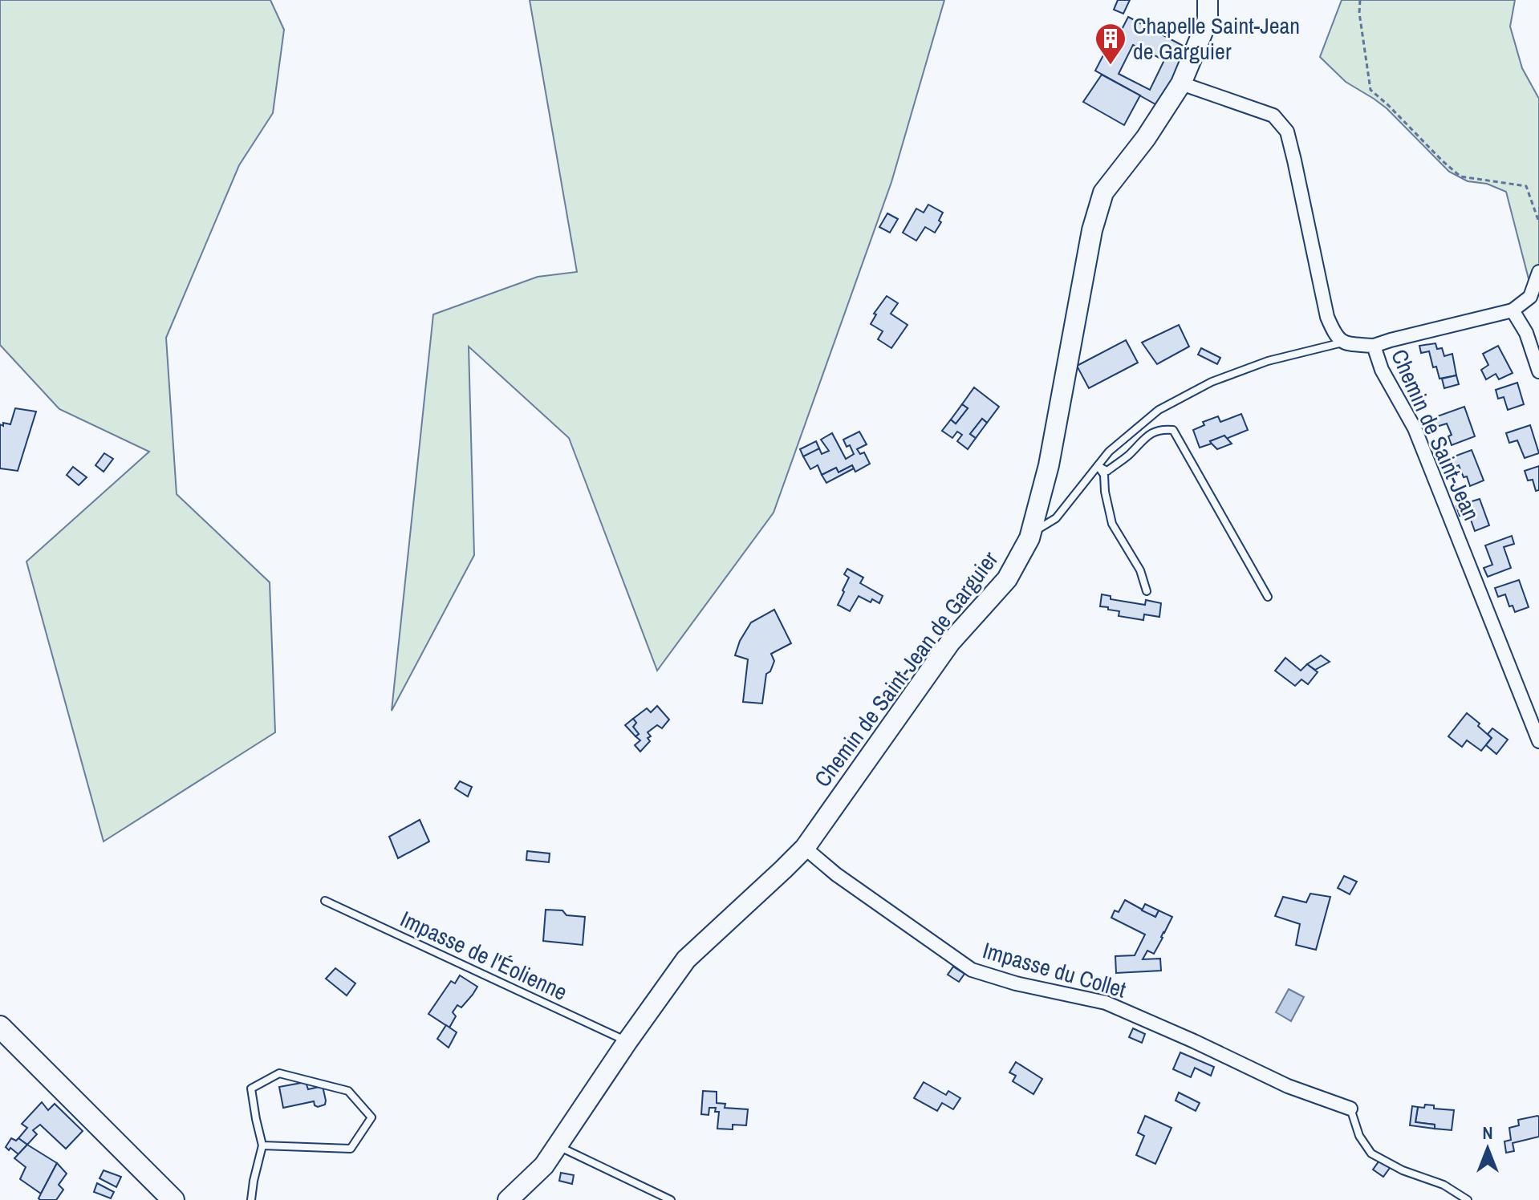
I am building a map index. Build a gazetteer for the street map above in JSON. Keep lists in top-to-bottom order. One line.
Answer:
{"streets":{"street":["Chemin de Saint-Jean","Chemin de Saint-Jean de Garguier","Impasse du Collet"],"lane":["Impasse de l'Éolienne"]},"crossings":[["Chemin de Saint-Jean de Garguier","Impasse de l'Éolienne"],["Chemin de Saint-Jean de Garguier","Impasse du Collet"]],"places":{"building":["Chapelle Saint-Jean de Garguier"]},"north":"top"}
